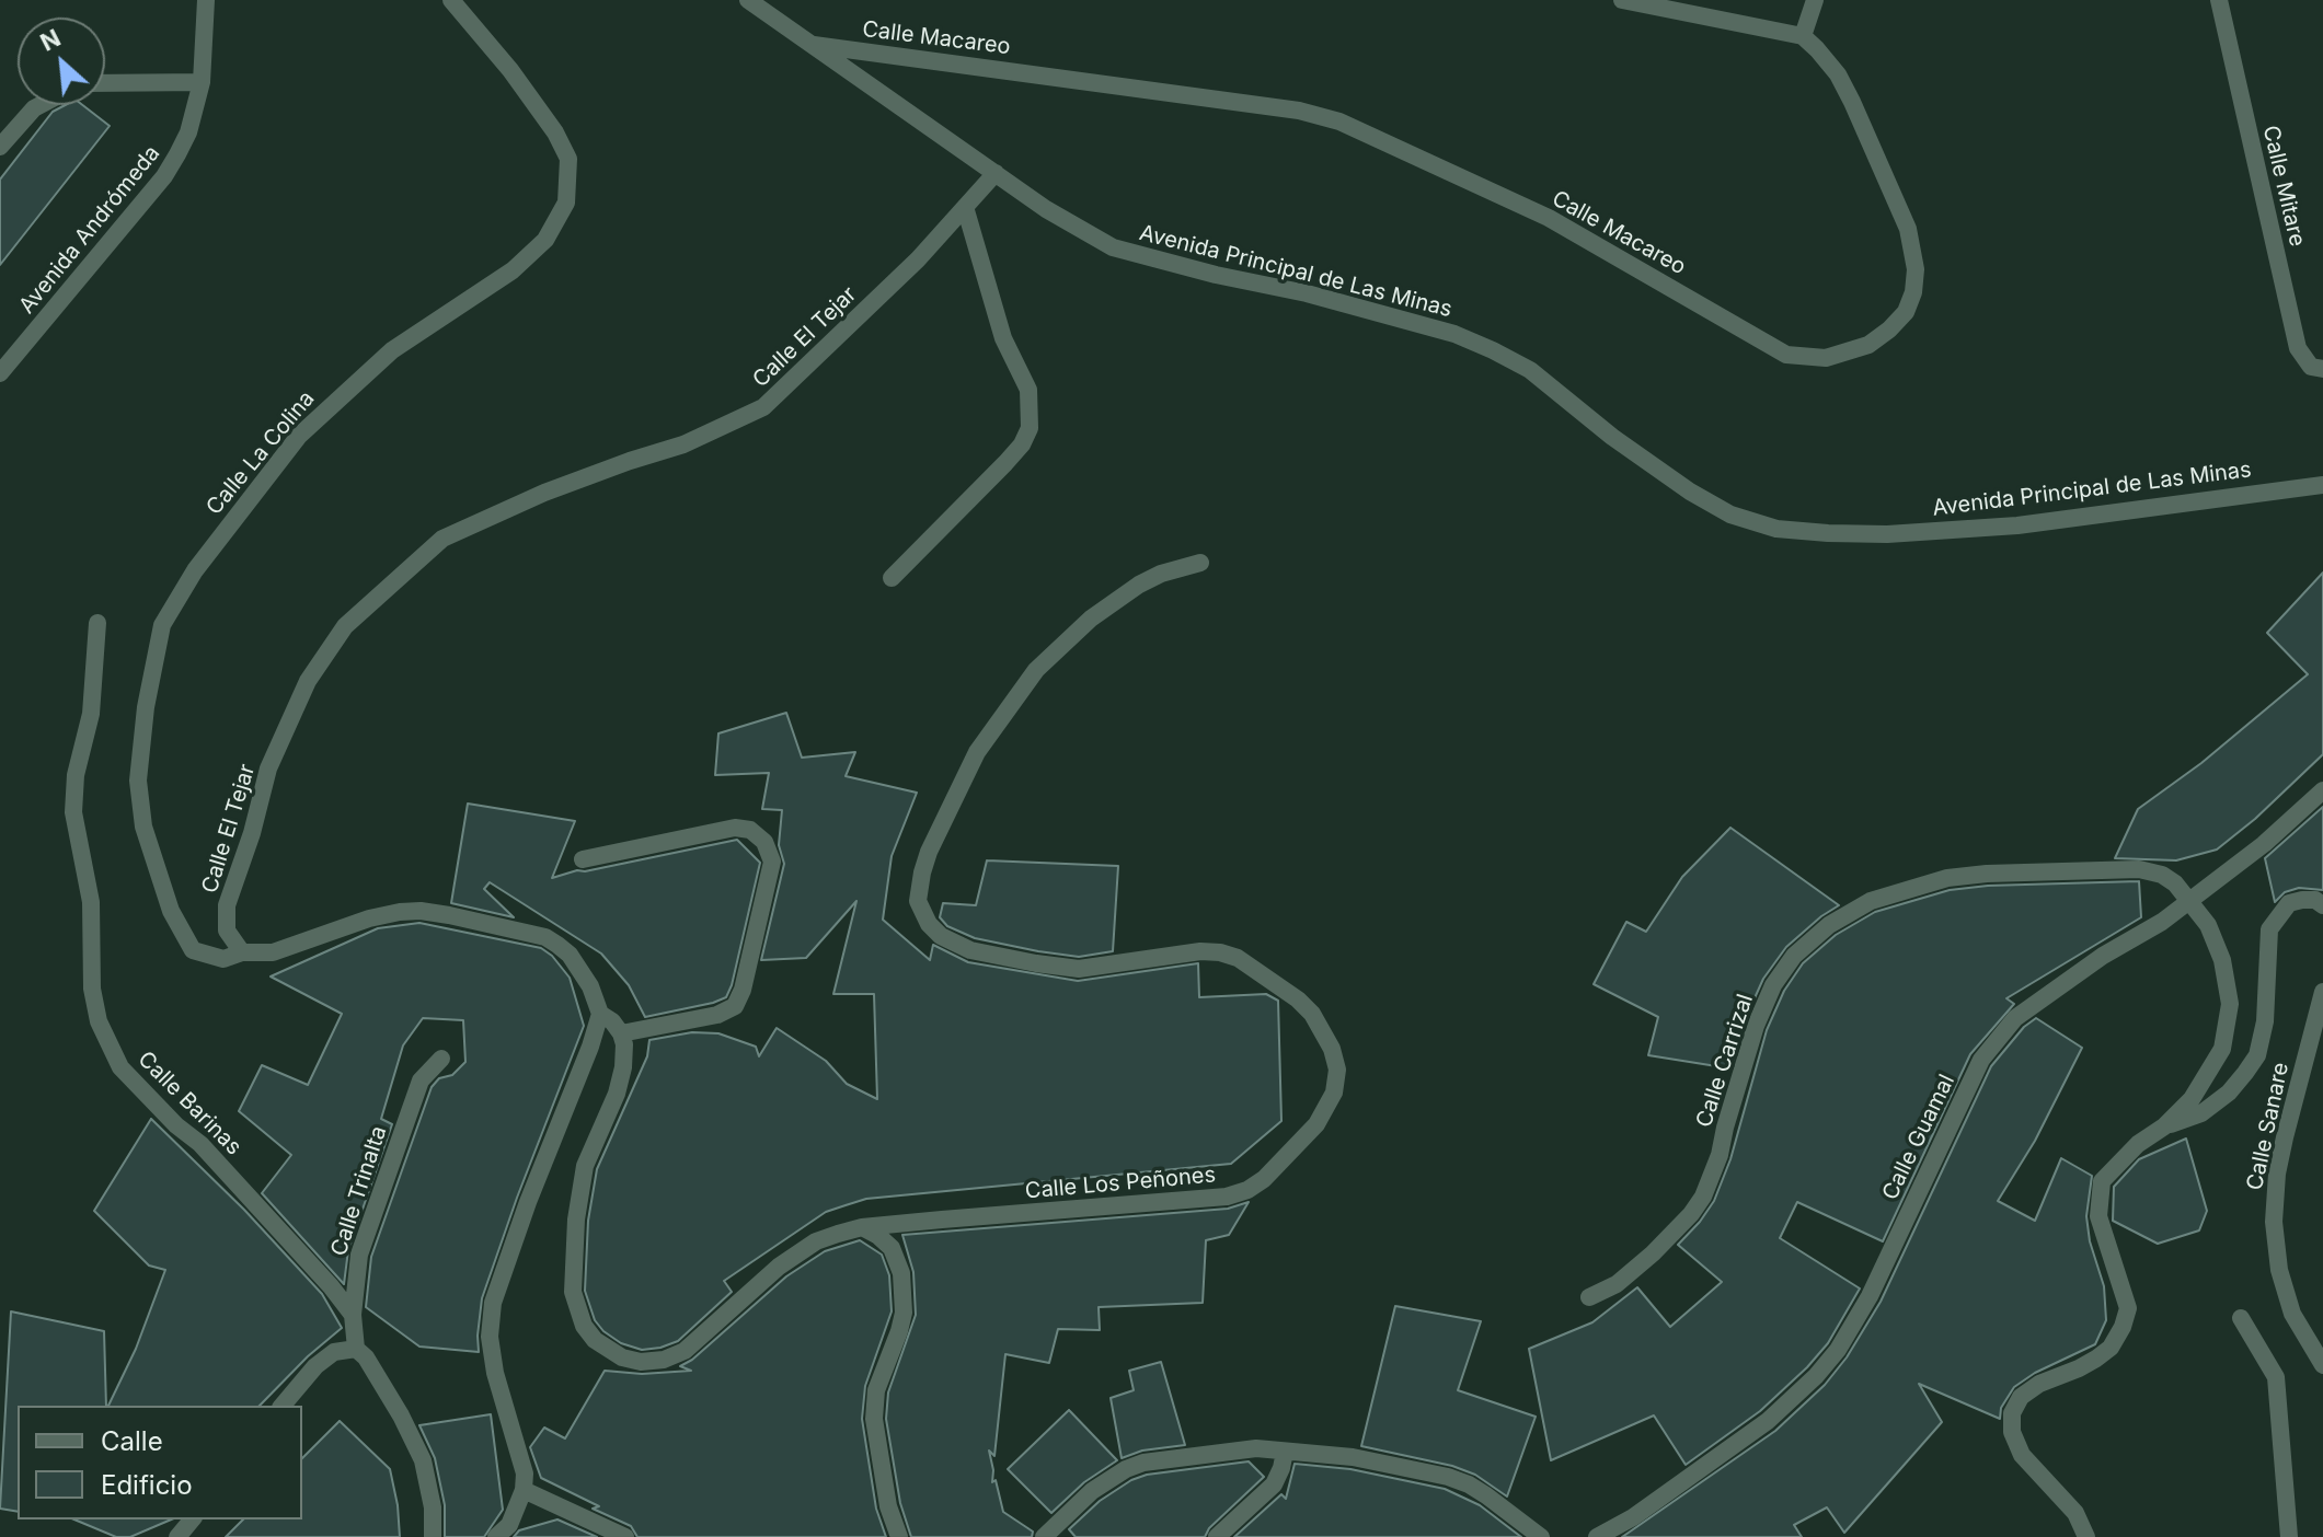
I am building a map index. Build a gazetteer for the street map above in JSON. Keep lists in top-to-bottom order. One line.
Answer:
{"streets":{"street":["Calle Macareo","Calle Mitare","Avenida Andrómeda","Avenida Principal de Las Minas","Calle El Tejar","Calle La Colina","Calle Carrizal","Calle Barinas","Calle Sanare","Calle Guamal","Calle Los Peñones","Calle Trinalta"]},"crossings":[["Calle Macareo","Avenida Principal de Las Minas"],["Avenida Principal de Las Minas","Calle El Tejar"],["Calle El Tejar","Calle La Colina"],["Calle Carrizal","Calle Guamal"],["Calle Barinas","Calle Trinalta"]],"legend":["Calle","Edificio"],"north":"top left"}
